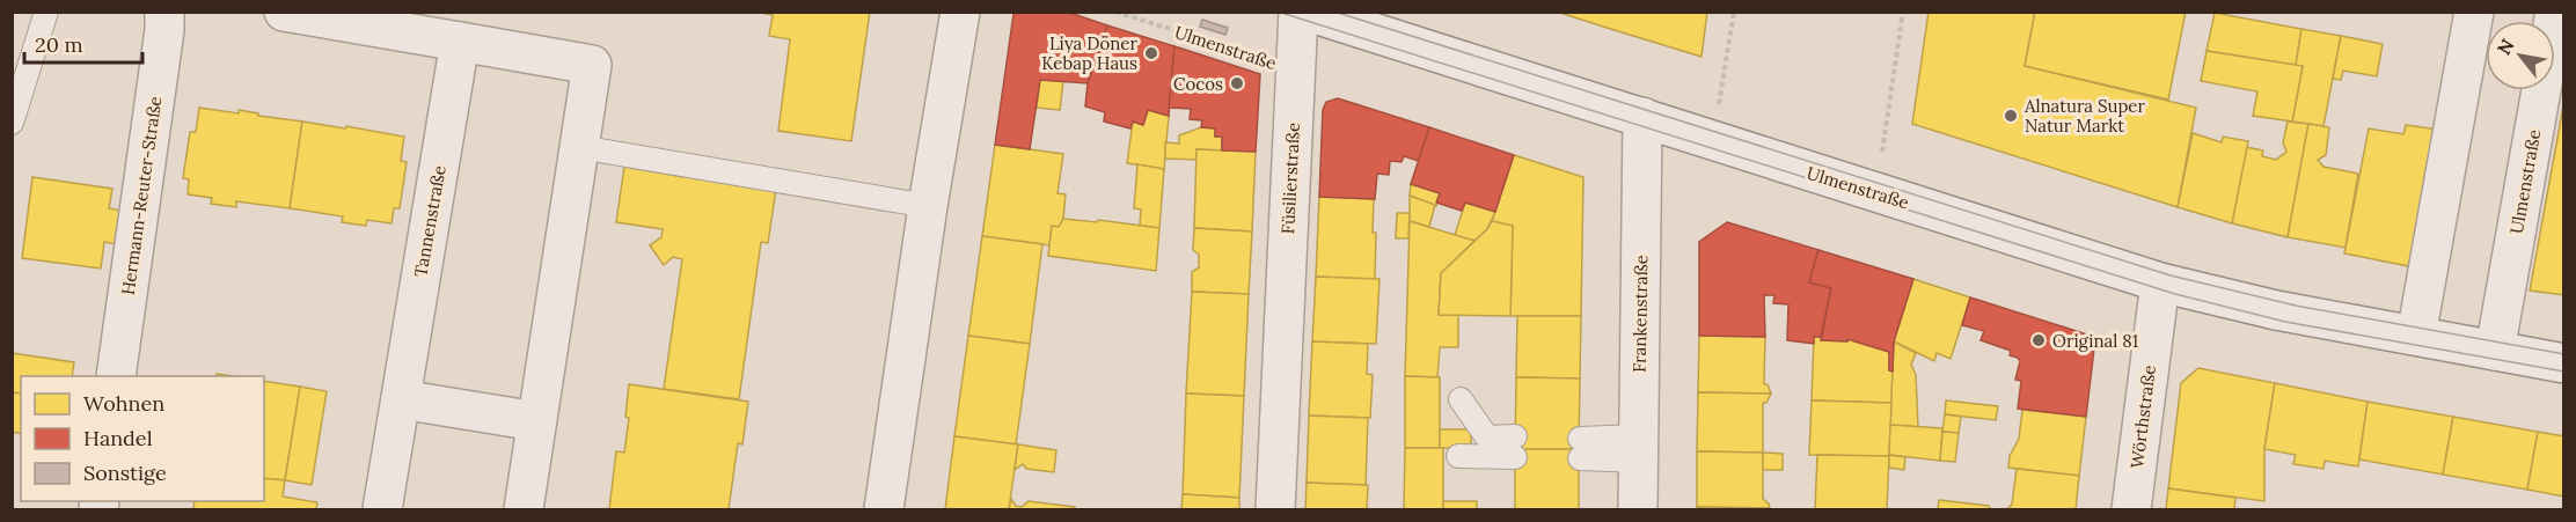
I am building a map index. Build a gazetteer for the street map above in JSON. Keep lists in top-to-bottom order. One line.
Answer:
{"streets":{"street":["Ulmenstraße","Füsilierstraße","Hermann-Reuter-Straße","Tannenstraße","Frankenstraße","Wörthstraße"]},"crossings":[["Ulmenstraße","Füsilierstraße"],["Ulmenstraße","Frankenstraße"],["Ulmenstraße","Wörthstraße"]],"places":["Liya Döner Kebap Haus","Cocos","Alnatura Super Natur Markt","Original 81"],"legend":["Wohnen","Handel","Sonstige"],"scale_bar":"20 m","north":"top left"}
